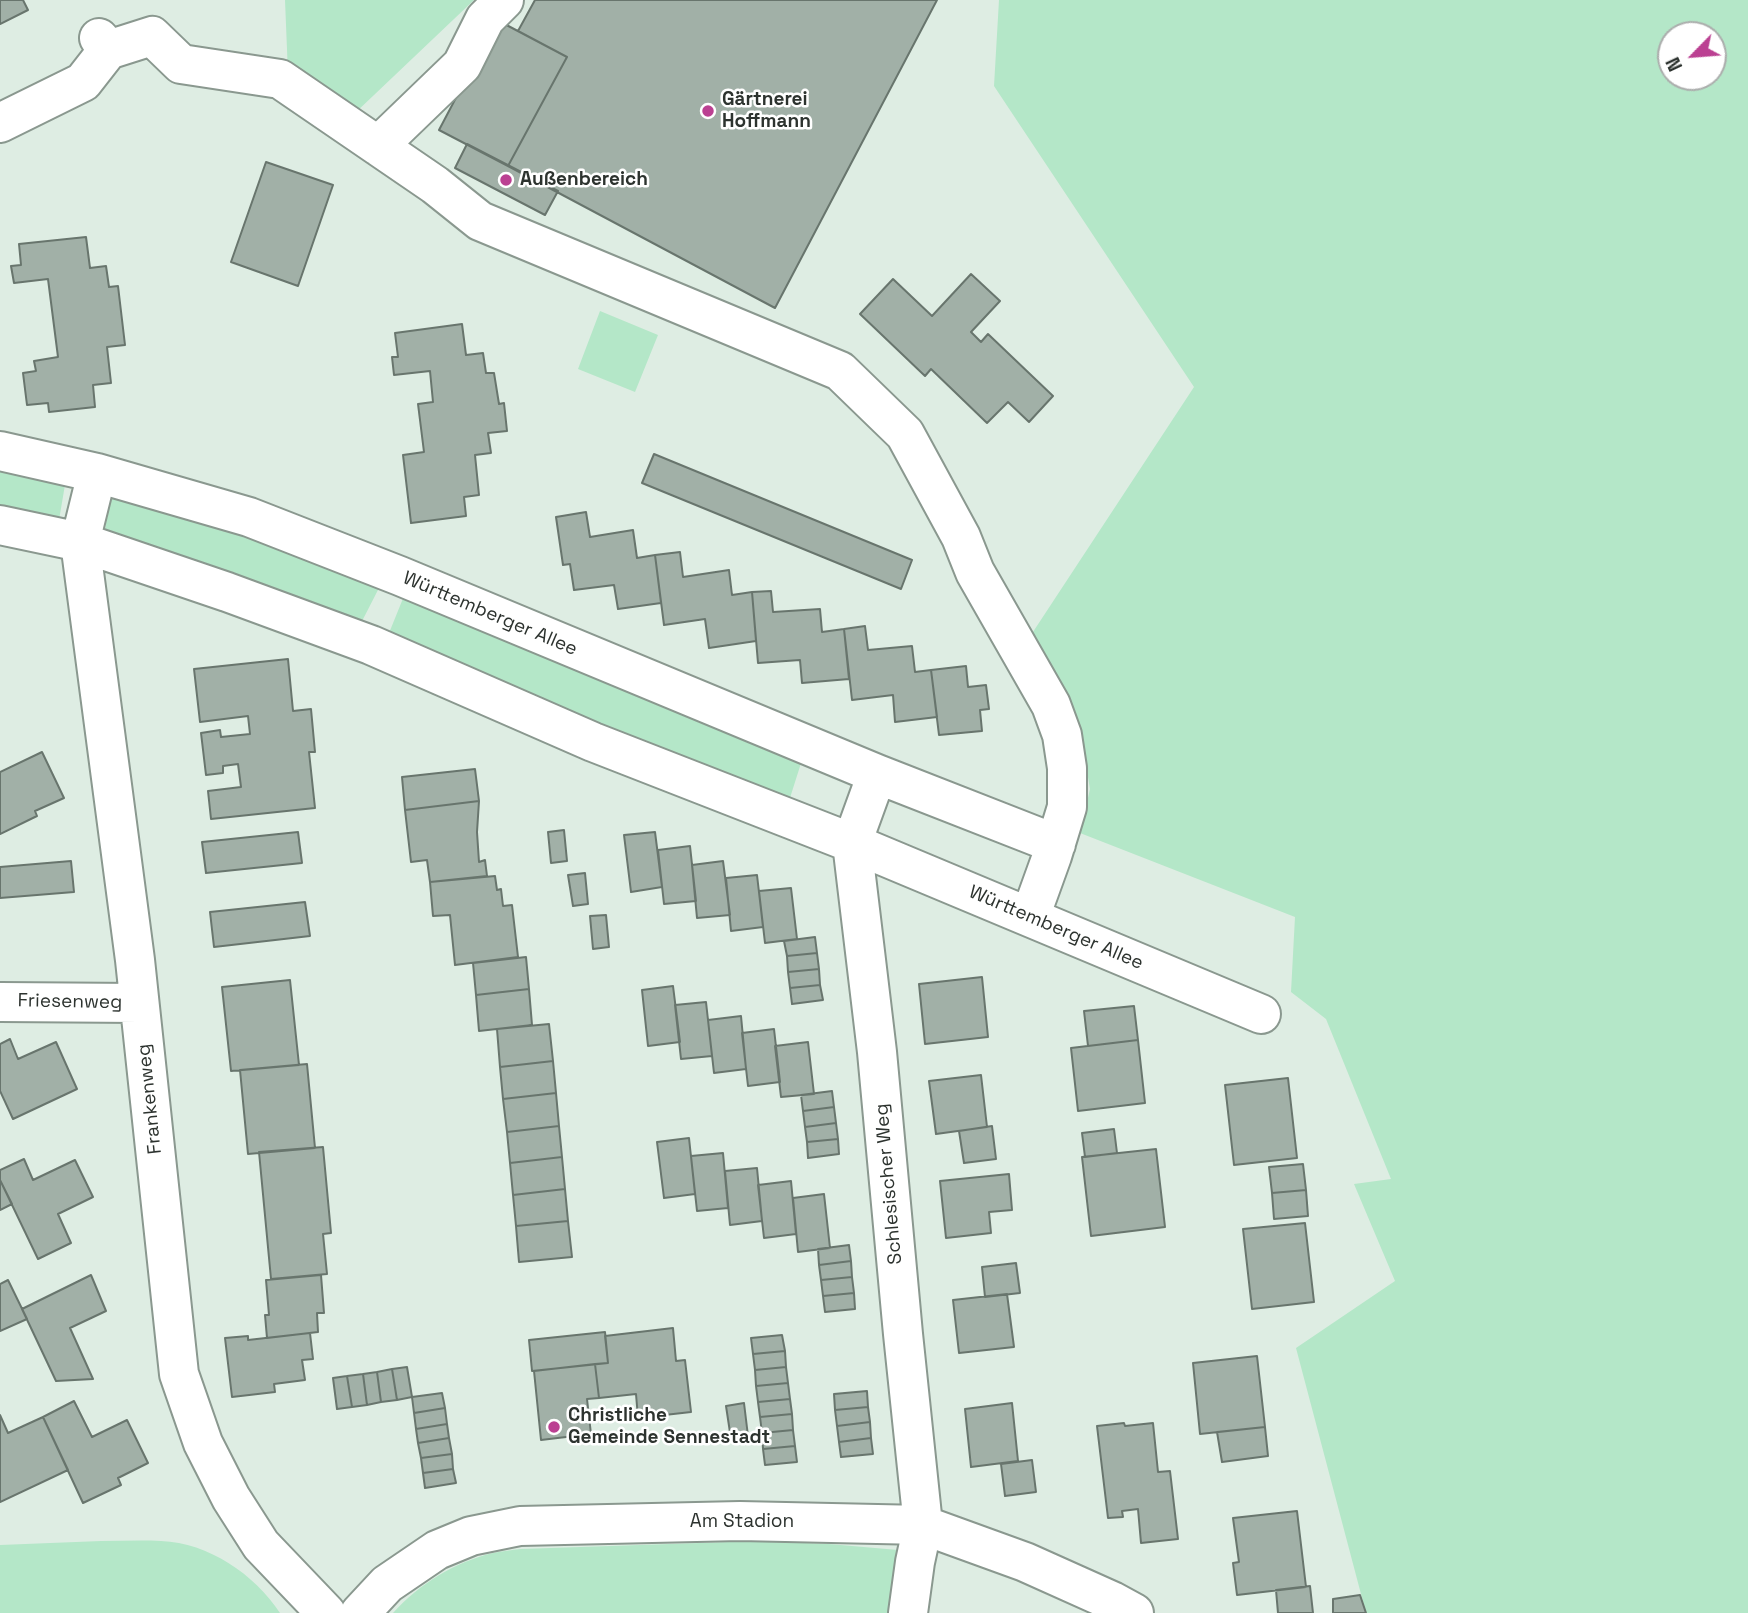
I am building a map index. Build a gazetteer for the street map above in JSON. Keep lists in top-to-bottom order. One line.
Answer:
{"streets":{"street":["Württemberger Allee","Friesenweg","Frankenweg","Schlesischer Weg","Am Stadion"]},"crossings":[["Württemberger Allee","Frankenweg"],["Württemberger Allee","Schlesischer Weg"],["Friesenweg","Frankenweg"],["Schlesischer Weg","Am Stadion"]],"places":["Gärtnerei Hoffmann","Außenbereich","Christliche Gemeinde Sennestadt"],"north":"bottom left"}
